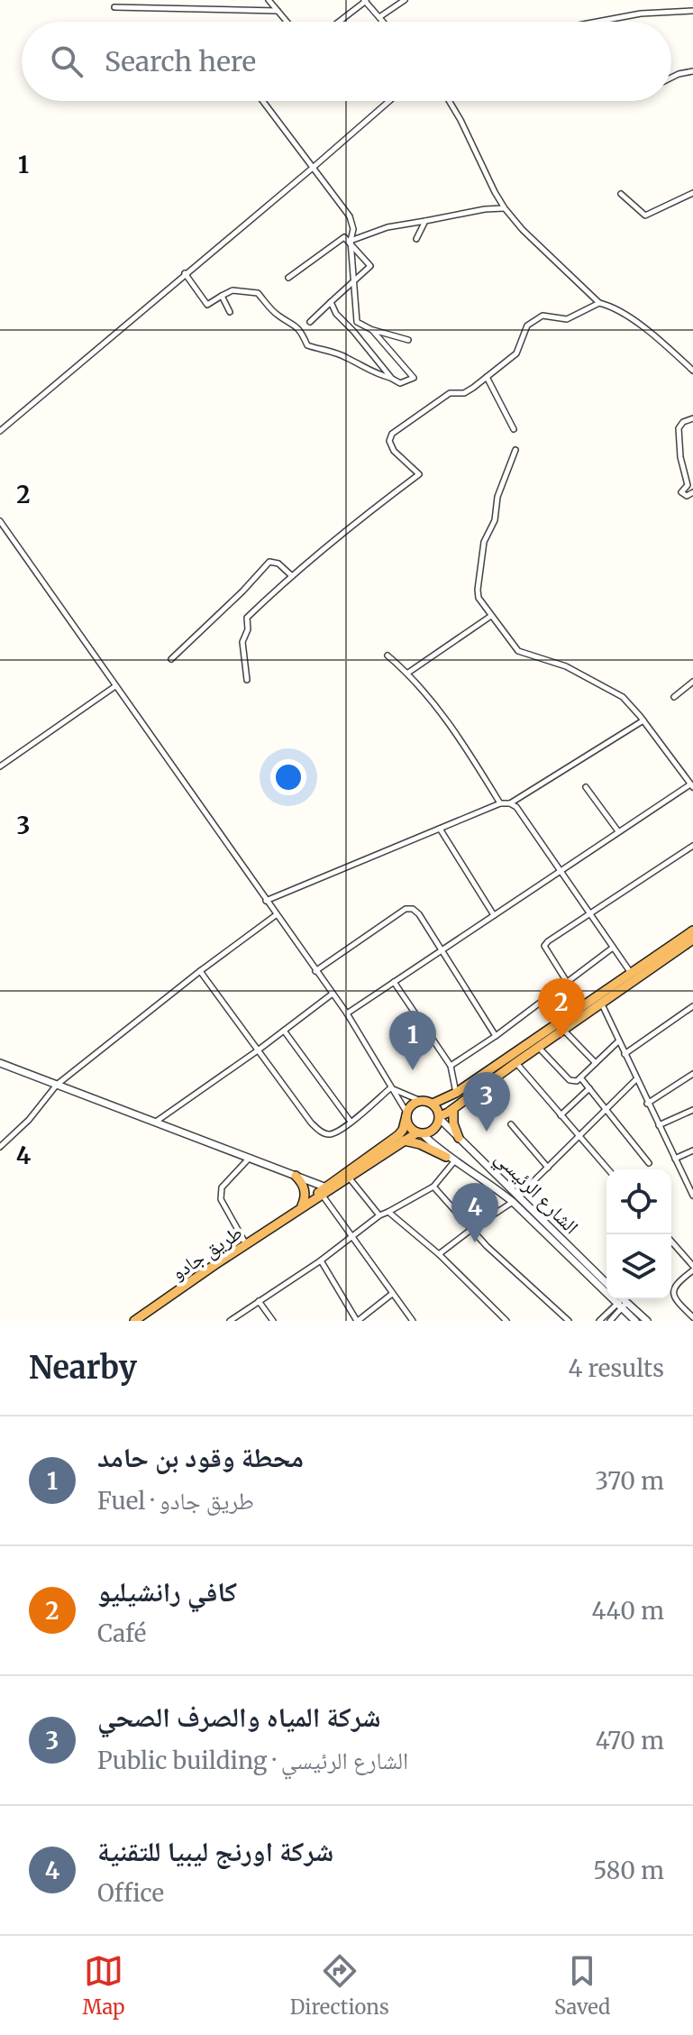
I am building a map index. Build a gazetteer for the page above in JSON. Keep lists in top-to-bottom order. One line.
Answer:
{"streets":{"highway":["طريق جادو"],"street":["الشارع الرئيسي"]},"crossings":[["الشارع الرئيسي","طريق جادو"]],"page":{"search":"Search here","pins":["2","1","3","4"],"heading":["Nearby","4 results"],"list":[{"mark":"1","name":"محطة وقود بن حامد","note":"Fuel · طريق جادو","value":"370 m"},{"mark":"2","name":"كافي رانشيليو","note":"Café","value":"440 m"},{"mark":"3","name":"شركة المياه والصرف الصحي","note":"Public building · الشارع الرئيسي","value":"470 m"},{"mark":"4","name":"شركة اورنج ليبيا للتقنية","note":"Office","value":"580 m"}],"nav":["Map","Directions","Saved"]},"grid":{"rows":["1","2","3","4"]}}
